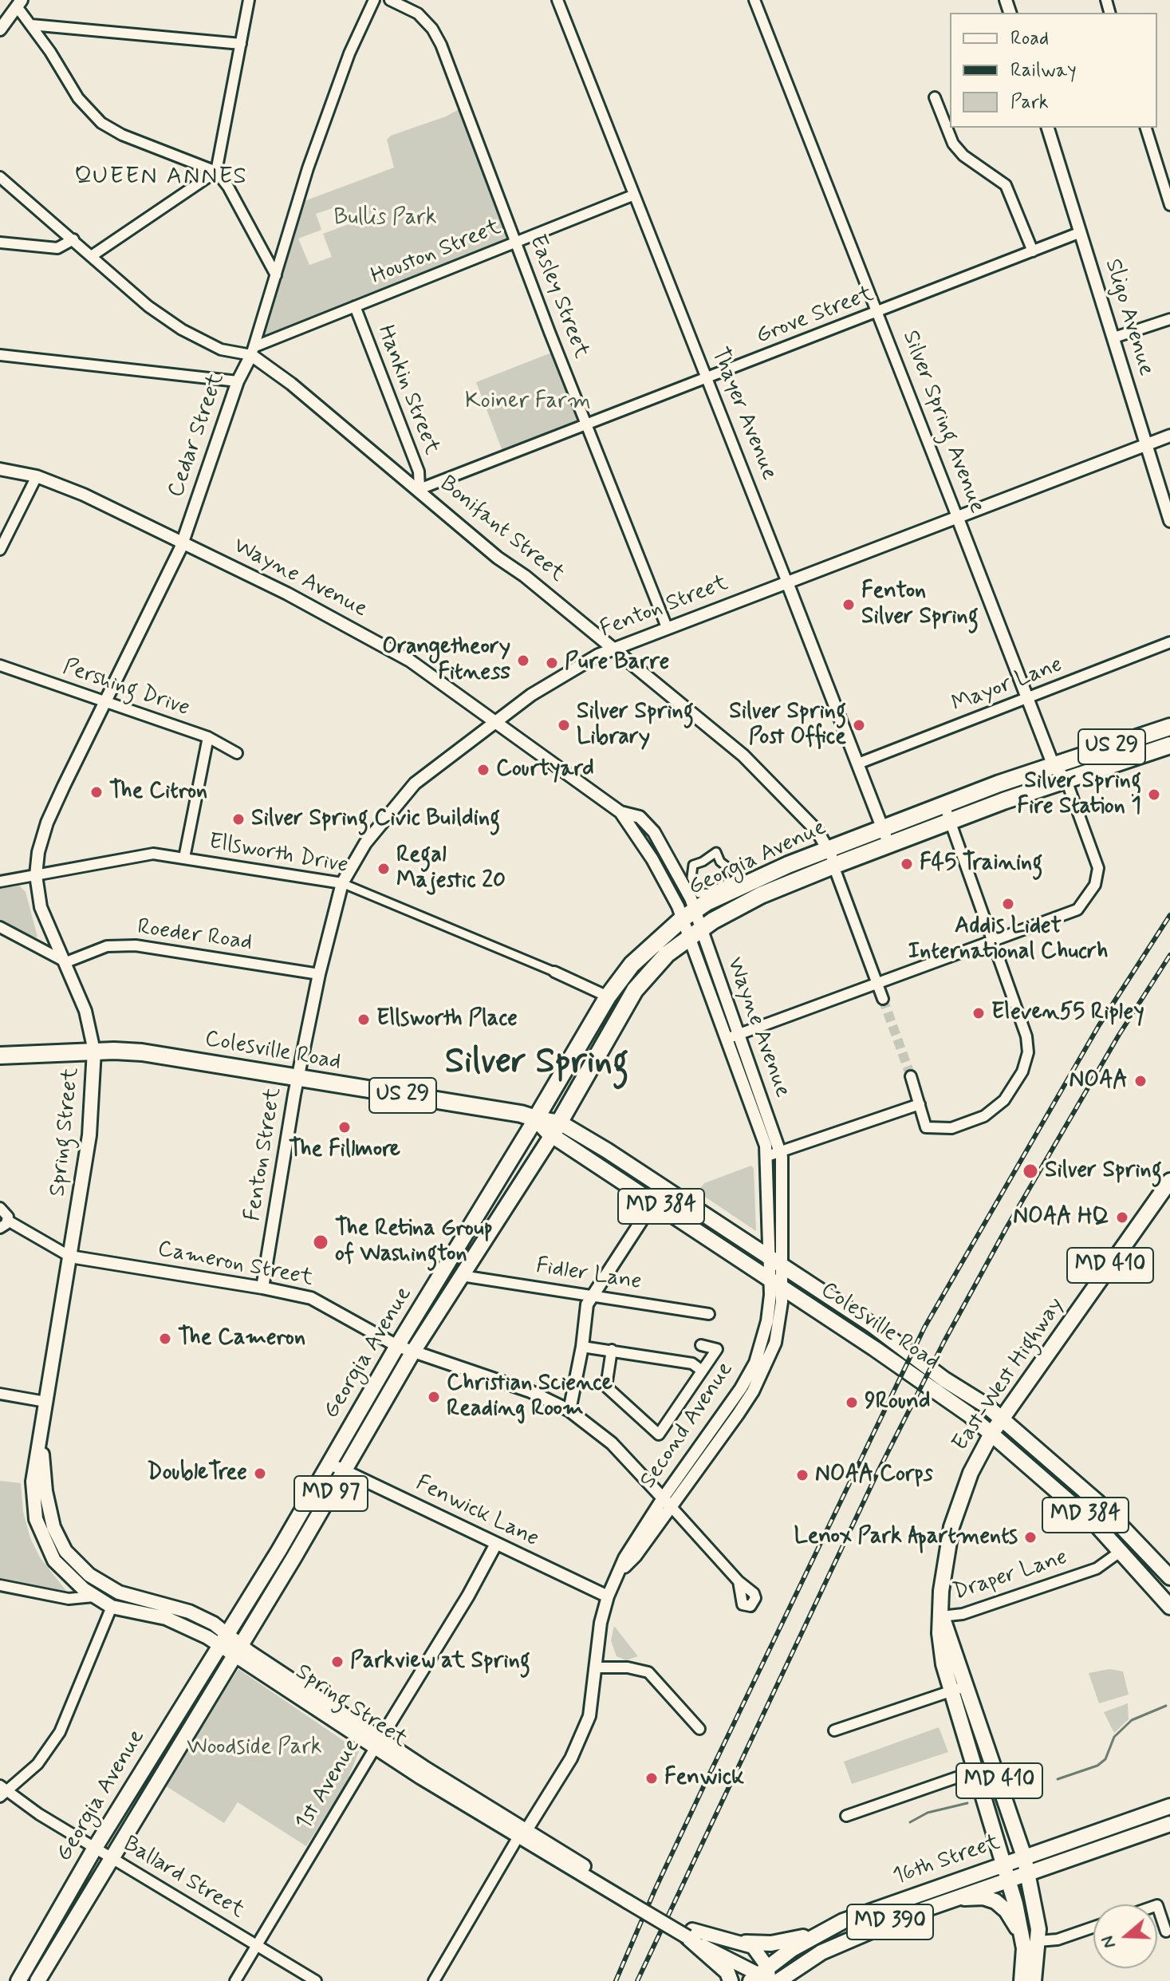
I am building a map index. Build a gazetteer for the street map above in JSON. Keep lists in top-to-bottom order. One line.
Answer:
{"streets":{"highway":["US 29","Georgia Avenue","Colesville Road"],"main road":["Spring Street","MD 384","MD 410","East-West Highway","MD 97","16th Street","MD 390"],"street":["Houston Street","Easley Street","Grove Street","Sligo Avenue","Hankin Street","Thayer Avenue","Silver Spring Avenue","Cedar Street","Bonifant Street","Wayne Avenue","Fenton Street","Mayor Lane","Pershing Drive","Ellsworth Drive","Roeder Road","Cameron Street","Fidler Lane","Second Avenue","Fenwick Lane","Draper Lane","1st Avenue","Ballard Street"]},"crossings":[["Houston Street","Easley Street"],["Houston Street","Hankin Street"],["Houston Street","Thayer Avenue"],["Houston Street","Cedar Street"],["Houston Street","Bonifant Street"],["Easley Street","Grove Street"],["Easley Street","Fenton Street"],["Grove Street","Sligo Avenue"],["Grove Street","Hankin Street"],["Grove Street","Thayer Avenue"],["Grove Street","Silver Spring Avenue"],["Grove Street","Bonifant Street"],["Sligo Avenue","Fenton Street"],["Hankin Street","Bonifant Street"],["Thayer Avenue","Fenton Street"],["Thayer Avenue","Mayor Lane"],["Thayer Avenue","Georgia Avenue"],["Silver Spring Avenue","Fenton Street"],["Silver Spring Avenue","Mayor Lane"],["Silver Spring Avenue","Georgia Avenue"],["Cedar Street","Bonifant Street"],["Cedar Street","Wayne Avenue"],["Cedar Street","Pershing Drive"],["Cedar Street","Ellsworth Drive"],["Cedar Street","Spring Street"],["Bonifant Street","Fenton Street"],["Bonifant Street","Georgia Avenue"],["Wayne Avenue","Fenton Street"],["Wayne Avenue","Georgia Avenue"],["Wayne Avenue","Colesville Road"],["Wayne Avenue","Second Avenue"],["Fenton Street","Ellsworth Drive"],["Fenton Street","Roeder Road"],["Fenton Street","Colesville Road"],["Fenton Street","Cameron Street"],["Ellsworth Drive","Georgia Avenue"],["Ellsworth Drive","Spring Street"],["Georgia Avenue","Colesville Road"],["Georgia Avenue","Spring Street"],["Georgia Avenue","Cameron Street"],["Georgia Avenue","Fidler Lane"],["Georgia Avenue","MD 97"],["Georgia Avenue","Fenwick Lane"],["Georgia Avenue","Ballard Street"],["Roeder Road","Spring Street"],["Colesville Road","Spring Street"],["Colesville Road","East-West Highway"],["Colesville Road","Second Avenue"],["Colesville Road","Draper Lane"],["Spring Street","Cameron Street"],["Spring Street","Second Avenue"],["Spring Street","1st Avenue"],["Spring Street","16th Street"],["Cameron Street","Second Avenue"],["East-West Highway","Draper Lane"],["East-West Highway","16th Street"],["Second Avenue","Fenwick Lane"],["Fenwick Lane","1st Avenue"],["1st Avenue","Ballard Street"]],"districts":["QUEEN ANNES","Silver Spring"],"parks":["Bullis Park","Koiner Farm","Woodside Park"],"places":["Fenton Silver Spring","Orangetheory Fitness","Pure Barre","Silver Spring Library","Silver Spring Post Office","Courtyard","The Citron","Silver Spring Fire Station 1","Silver Spring Civic Building","F45 Training","Regal Majestic 20","Addis Lidet International Chucrh","Eleven55 Ripley","Ellsworth Place","NOAA","The Fillmore","Silver Spring","NOAA HQ","The Retina Group of Washington","The Cameron","Christian Science Reading Room","9Round","DoubleTree","NOAA Corps","Lenox Park Apartments","Parkview at Spring","Fenwick"],"legend":["Road","Railway","Park"],"north":"left"}
